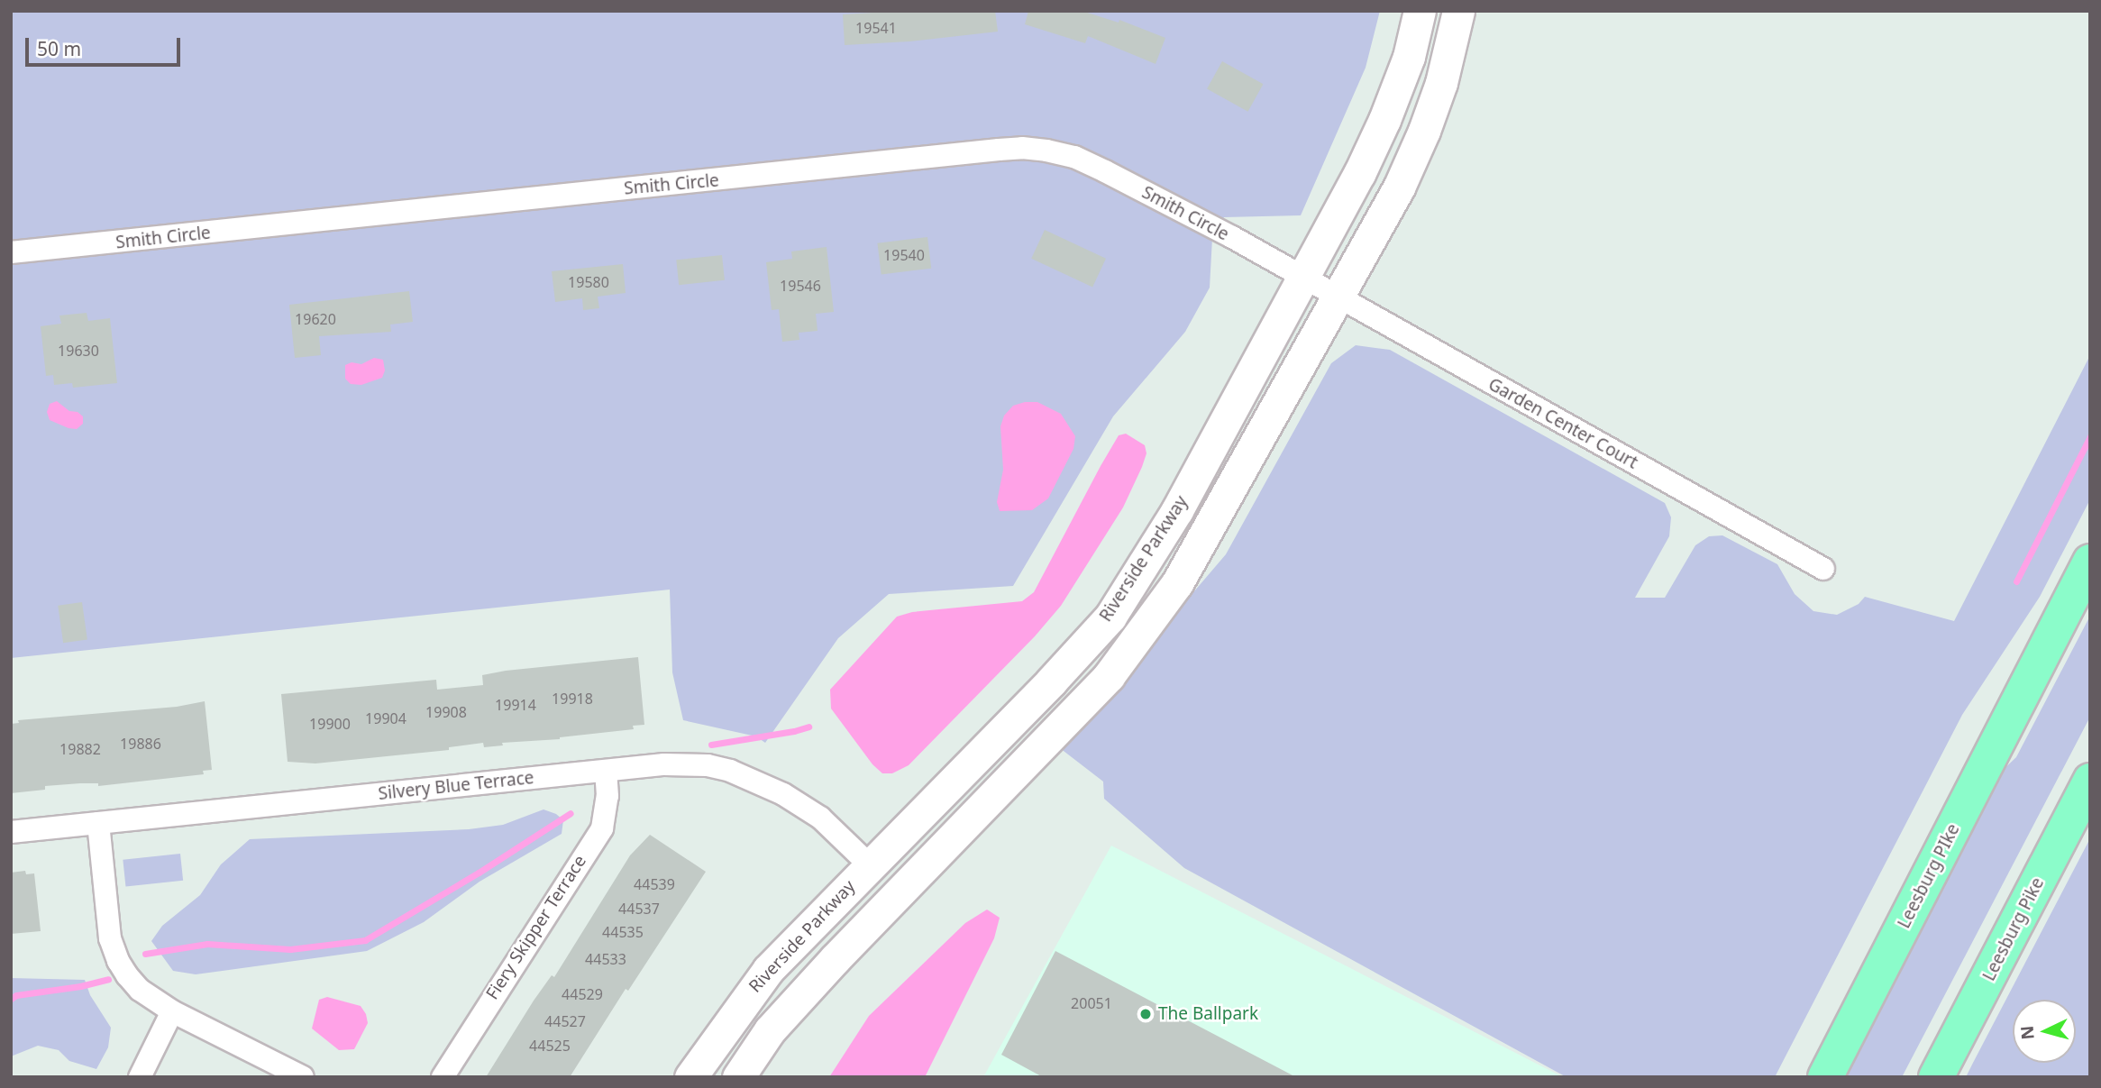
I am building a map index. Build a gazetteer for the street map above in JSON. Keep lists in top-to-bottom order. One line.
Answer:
{"streets":{"highway":["Leesburg PIke","Leesburg Pike"],"main road":["Riverside Parkway"],"street":["Smith Circle","Garden Center Court","Silvery Blue Terrace","Fiery Skipper Terrace"]},"crossings":[["Smith Circle","Garden Center Court"],["Smith Circle","Riverside Parkway"],["Garden Center Court","Riverside Parkway"],["Riverside Parkway","Silvery Blue Terrace"],["Silvery Blue Terrace","Fiery Skipper Terrace"]],"places":["The Ballpark"],"house_numbers":["19541","19540","19580","19546","19620","19630","19918","19914","19908","19904","19900","19886","19882","44539","44537","44535","44533","44529","20051","44527","44525"],"scale_bar":"50 m","north":"left"}
